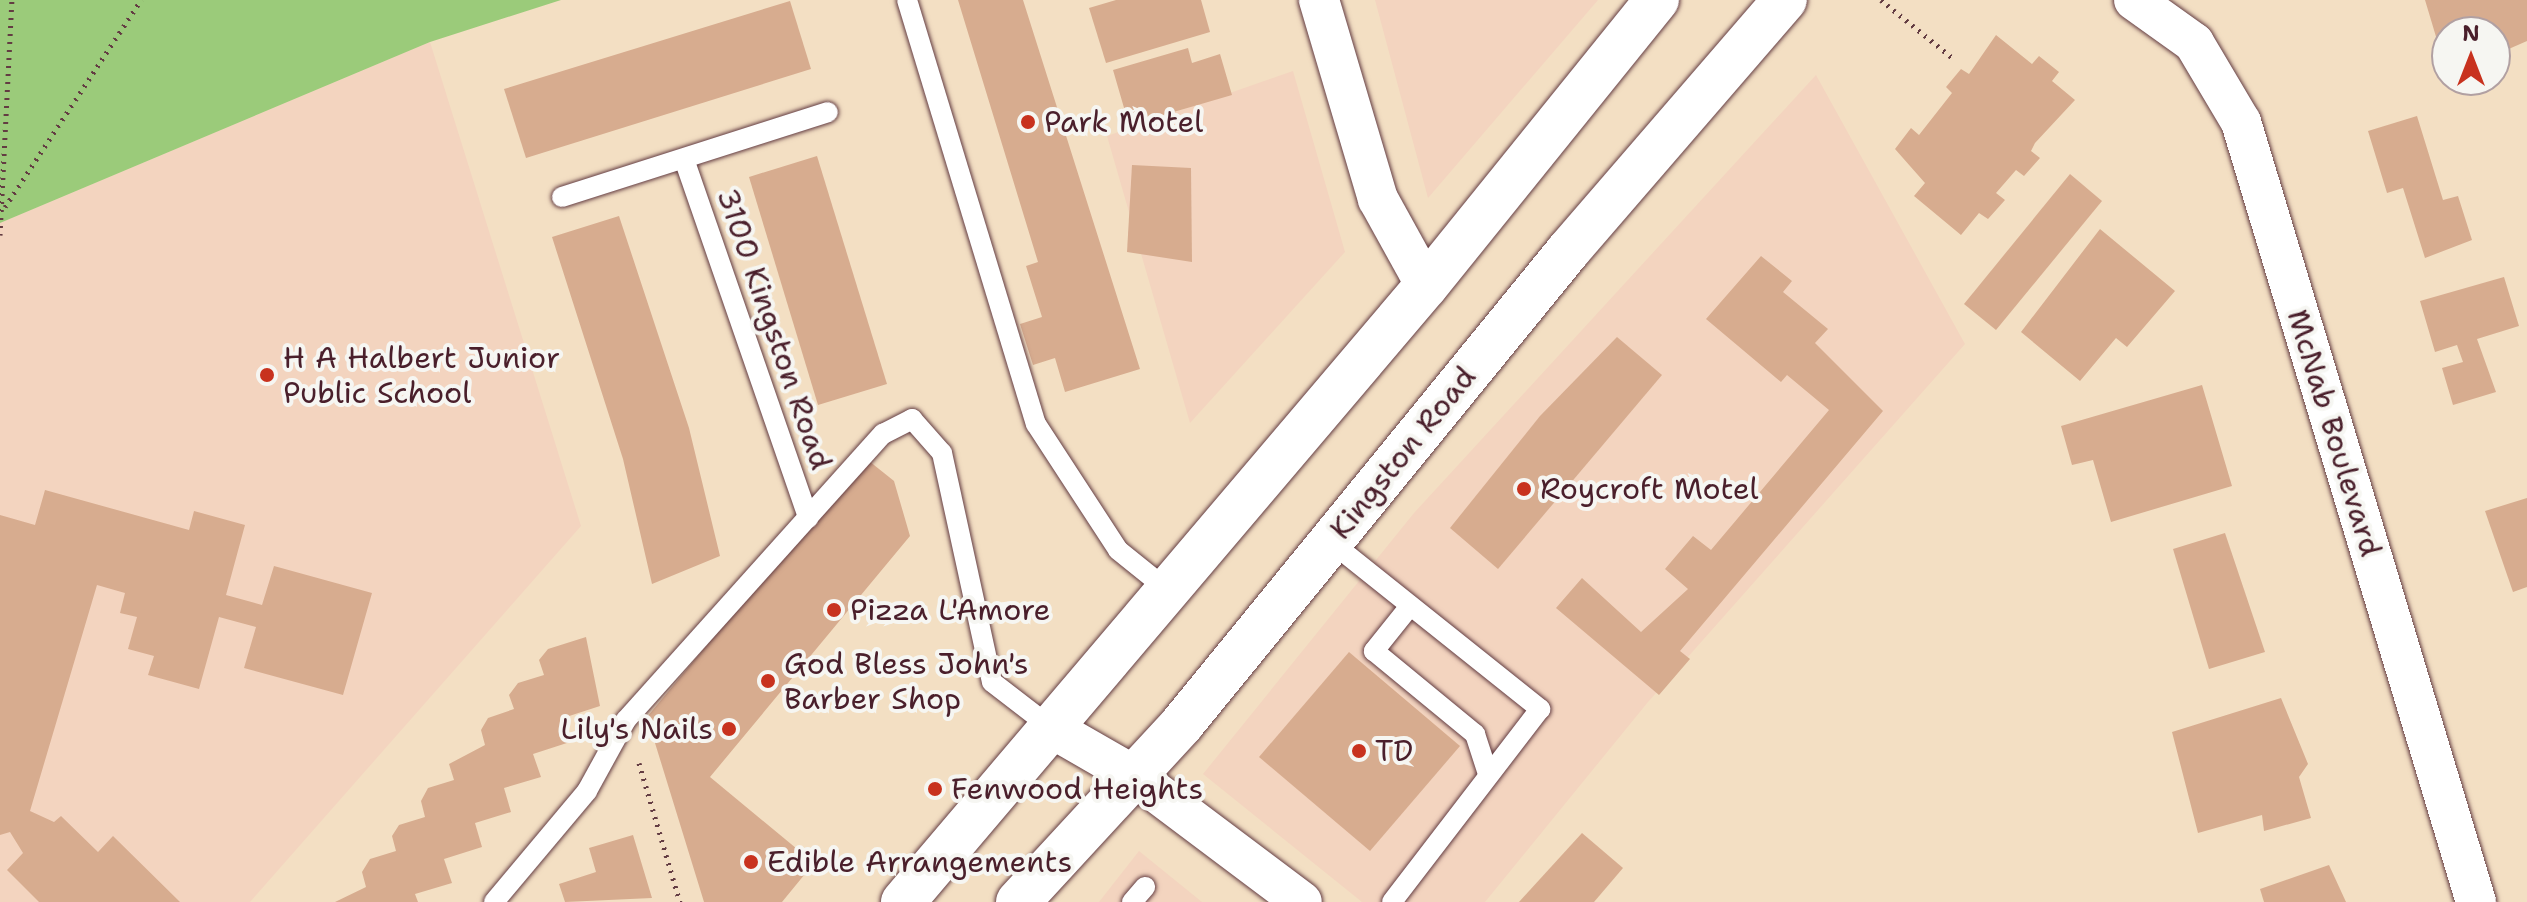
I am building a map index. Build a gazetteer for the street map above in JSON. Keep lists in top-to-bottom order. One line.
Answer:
{"streets":{"main road":["Kingston Road"],"street":["McNab Boulevard"],"lane":["3100 Kingston Road"]},"places":["Park Motel","H A Halbert Junior Public School","Roycroft Motel","Pizza L'Amore","God Bless John's Barber Shop","Lily's Nails","TD","Fenwood Heights","Edible Arrangements"],"north":"top"}
